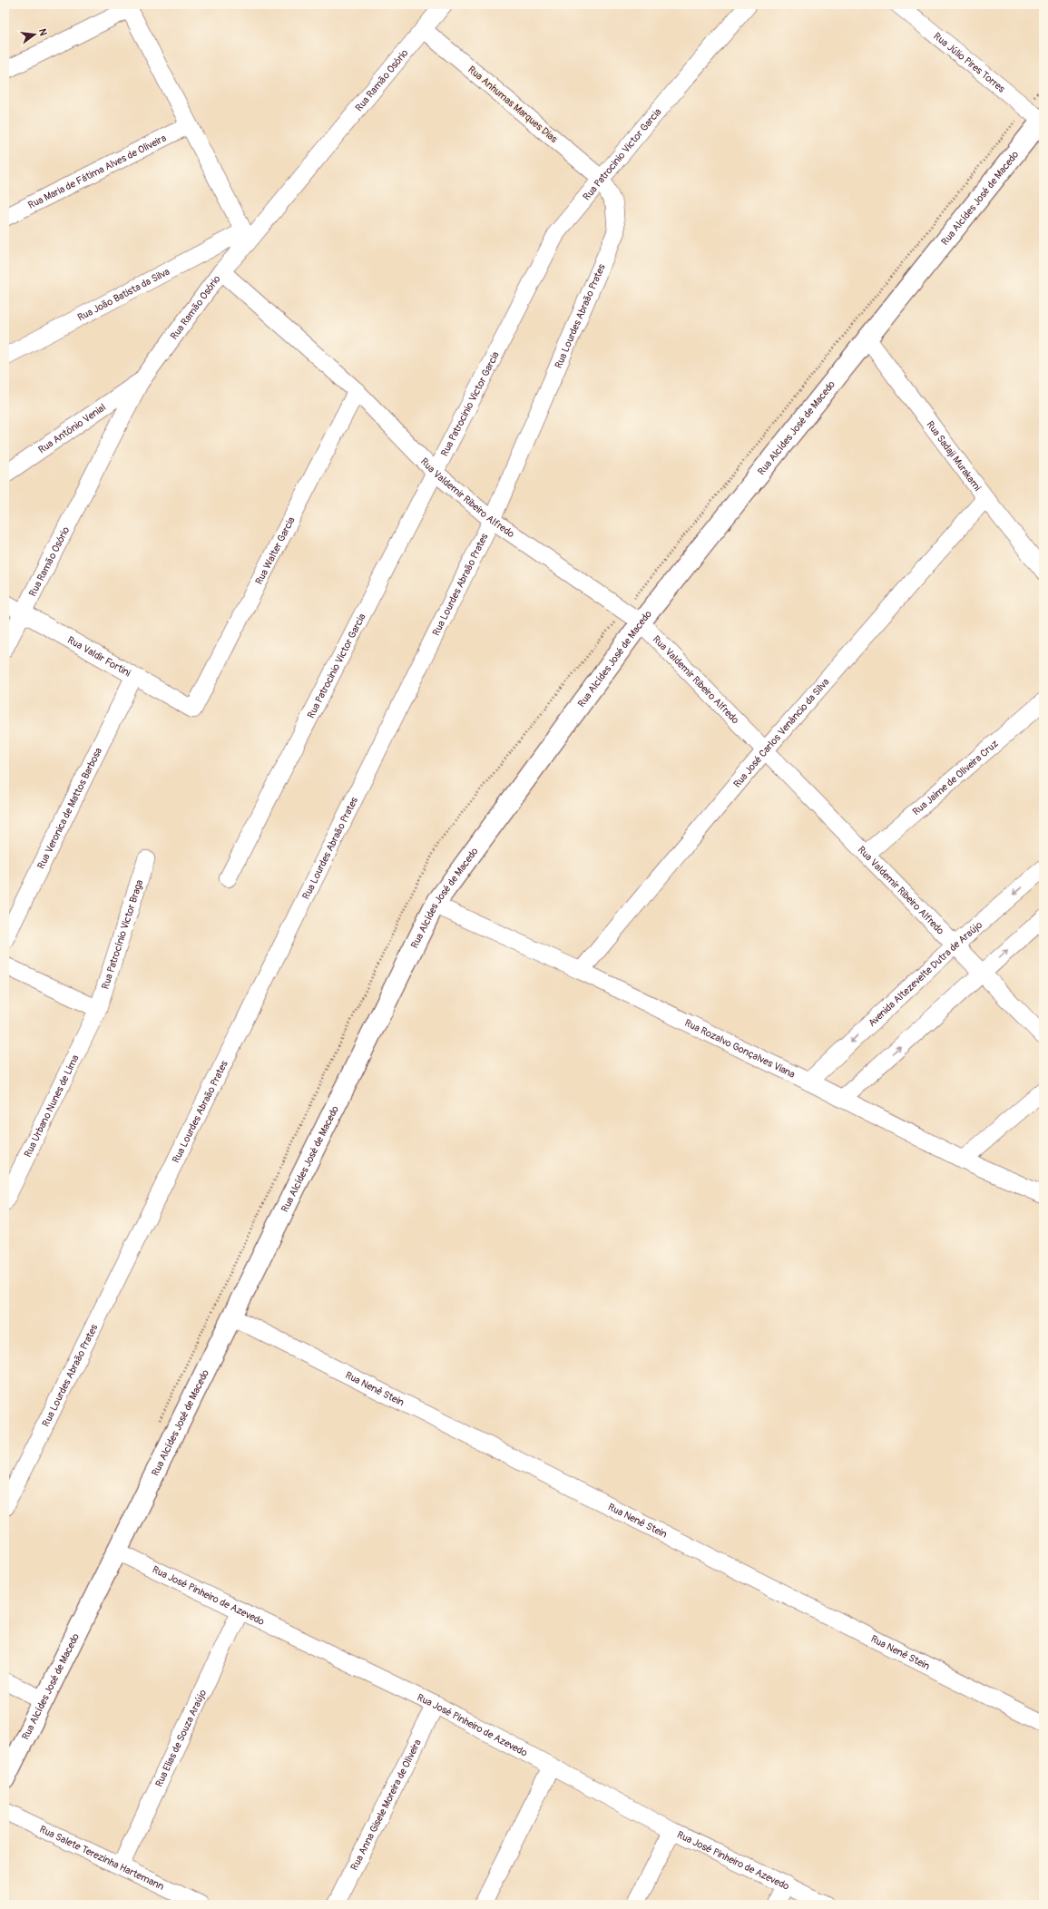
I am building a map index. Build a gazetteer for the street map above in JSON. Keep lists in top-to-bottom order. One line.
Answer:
{"streets":{"street":["Rua Júlio Pires Torres","Rua Ramão Osório","Rua Anhumas Marques Dias","Rua Patrocinio Victor Garcia","Rua Maria de Fátima Alves de Oliveira","Rua Alcídes José de Macedo","Rua João Batista da Silva","Rua Lourdes Abraão Prates","Rua Antônio Venial","Rua Sadaji Murakami","Rua Valdemir Ribeiro Alfredo","Rua Walter Garcia","Rua Valdir Fortini","Rua José Carlos Venâncio da Silva","Rua Jaime de Oliveira Cruz","Rua Veronica de Mattos Barbosa","Rua Patrocínio Victor Braga","Avenida Altezevelte Dutra de Araújo","Rua Rozalvo Gonçalves Viana","Rua Urbano Nunes de Lima","Rua Nenê Stein","Rua José Pinheiro de Azevedo","Rua Elias de Souza Araújo","Rua Anna Gisele Moreira de Oliveira","Rua Salete Terezinha Hartemann"]},"crossings":[["Rua Júlio Pires Torres","Rua Alcídes José de Macedo"],["Rua Ramão Osório","Rua Anhumas Marques Dias"],["Rua Ramão Osório","Rua João Batista da Silva"],["Rua Ramão Osório","Rua Antônio Venial"],["Rua Ramão Osório","Rua Valdemir Ribeiro Alfredo"],["Rua Ramão Osório","Rua Valdir Fortini"],["Rua Anhumas Marques Dias","Rua Patrocinio Victor Garcia"],["Rua Anhumas Marques Dias","Rua Lourdes Abraão Prates"],["Rua Patrocinio Victor Garcia","Rua Lourdes Abraão Prates"],["Rua Patrocinio Victor Garcia","Rua Valdemir Ribeiro Alfredo"],["Rua Alcídes José de Macedo","Rua Sadaji Murakami"],["Rua Alcídes José de Macedo","Rua Valdemir Ribeiro Alfredo"],["Rua Alcídes José de Macedo","Rua Rozalvo Gonçalves Viana"],["Rua Alcídes José de Macedo","Rua Nenê Stein"],["Rua Alcídes José de Macedo","Rua José Pinheiro de Azevedo"],["Rua Lourdes Abraão Prates","Rua Valdemir Ribeiro Alfredo"],["Rua Sadaji Murakami","Rua José Carlos Venâncio da Silva"],["Rua Valdemir Ribeiro Alfredo","Rua Walter Garcia"],["Rua Valdemir Ribeiro Alfredo","Rua José Carlos Venâncio da Silva"],["Rua Valdemir Ribeiro Alfredo","Rua Jaime de Oliveira Cruz"],["Rua Valdemir Ribeiro Alfredo","Avenida Altezevelte Dutra de Araújo"],["Rua Walter Garcia","Rua Valdir Fortini"],["Rua Valdir Fortini","Rua Veronica de Mattos Barbosa"],["Rua José Carlos Venâncio da Silva","Rua Rozalvo Gonçalves Viana"],["Rua Patrocínio Victor Braga","Rua Urbano Nunes de Lima"],["Avenida Altezevelte Dutra de Araújo","Rua Rozalvo Gonçalves Viana"],["Rua José Pinheiro de Azevedo","Rua Elias de Souza Araújo"],["Rua José Pinheiro de Azevedo","Rua Anna Gisele Moreira de Oliveira"],["Rua Elias de Souza Araújo","Rua Salete Terezinha Hartemann"]],"north":"right"}
